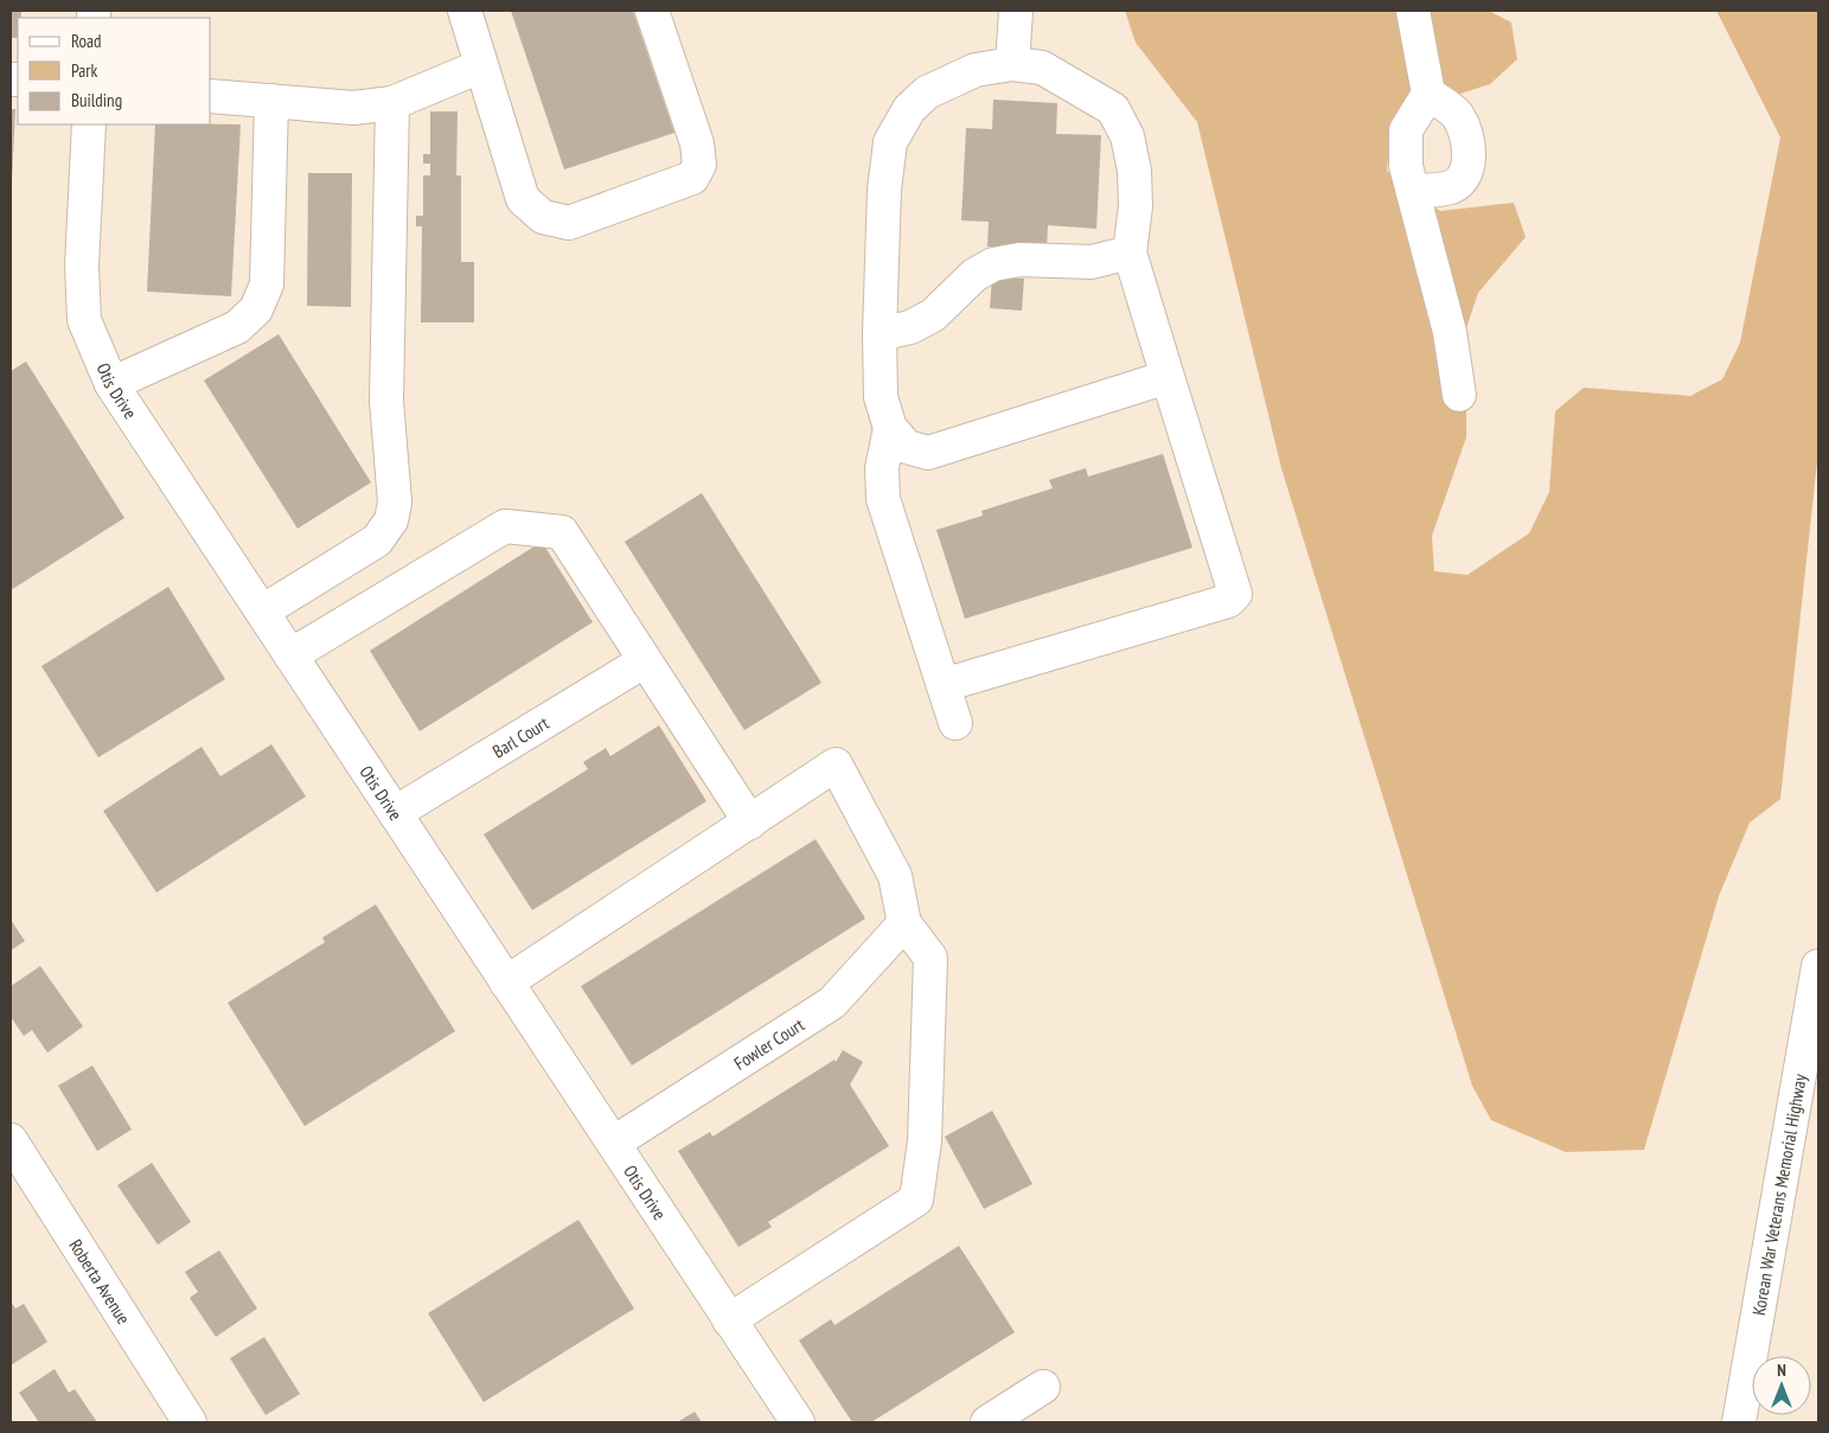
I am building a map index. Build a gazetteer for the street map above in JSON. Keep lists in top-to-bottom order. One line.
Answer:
{"streets":{"main road":["Otis Drive","Barl Court","Fowler Court","Korean War Veterans Memorial Highway","Roberta Avenue"]},"crossings":[["Otis Drive","Barl Court"],["Otis Drive","Fowler Court"]],"legend":["Road","Park","Building"],"north":"top"}
